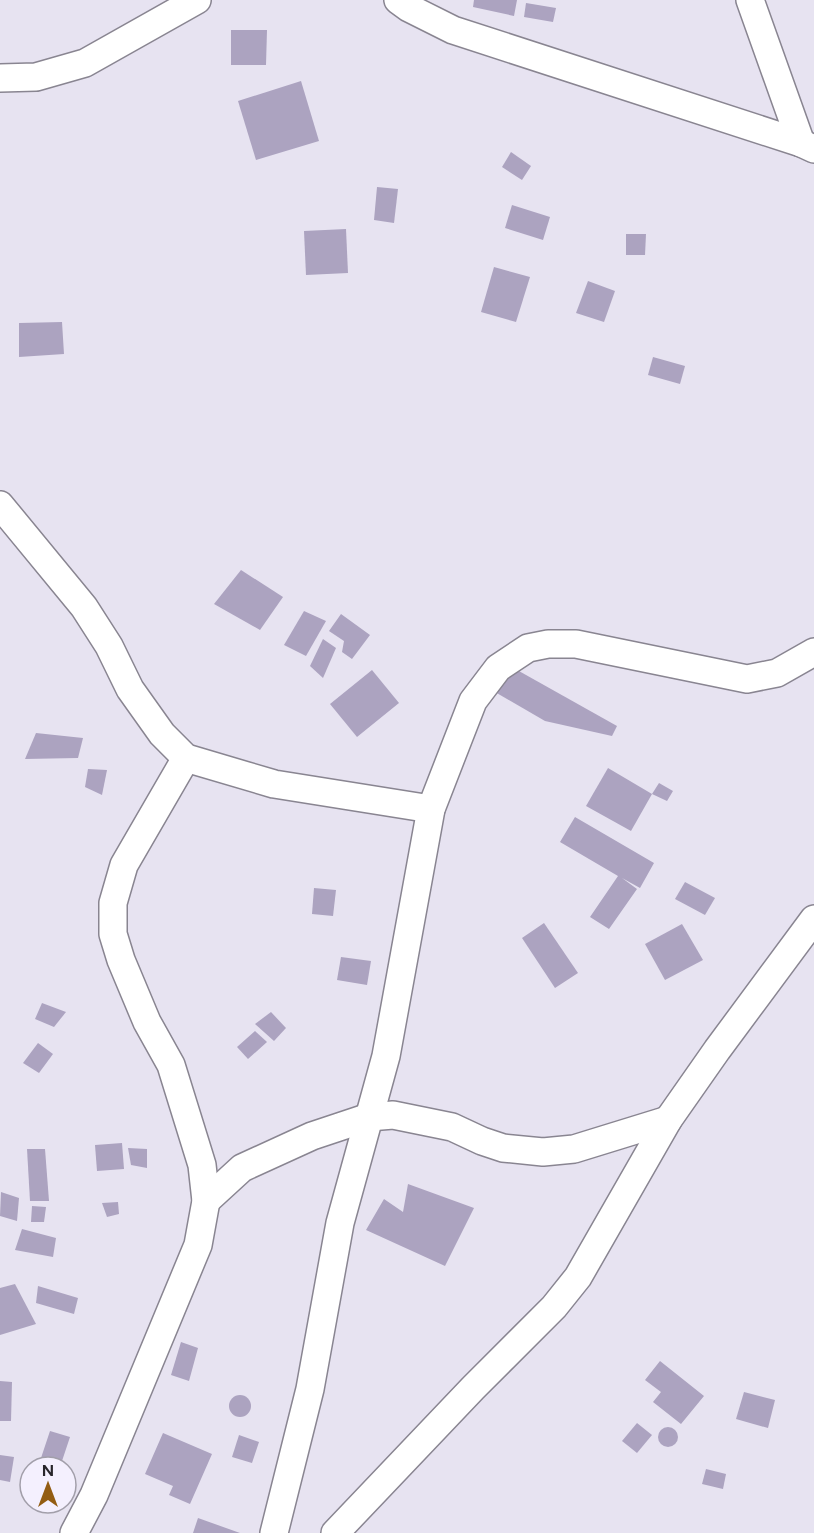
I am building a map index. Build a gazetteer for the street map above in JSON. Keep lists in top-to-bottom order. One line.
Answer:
{"north":"top"}
